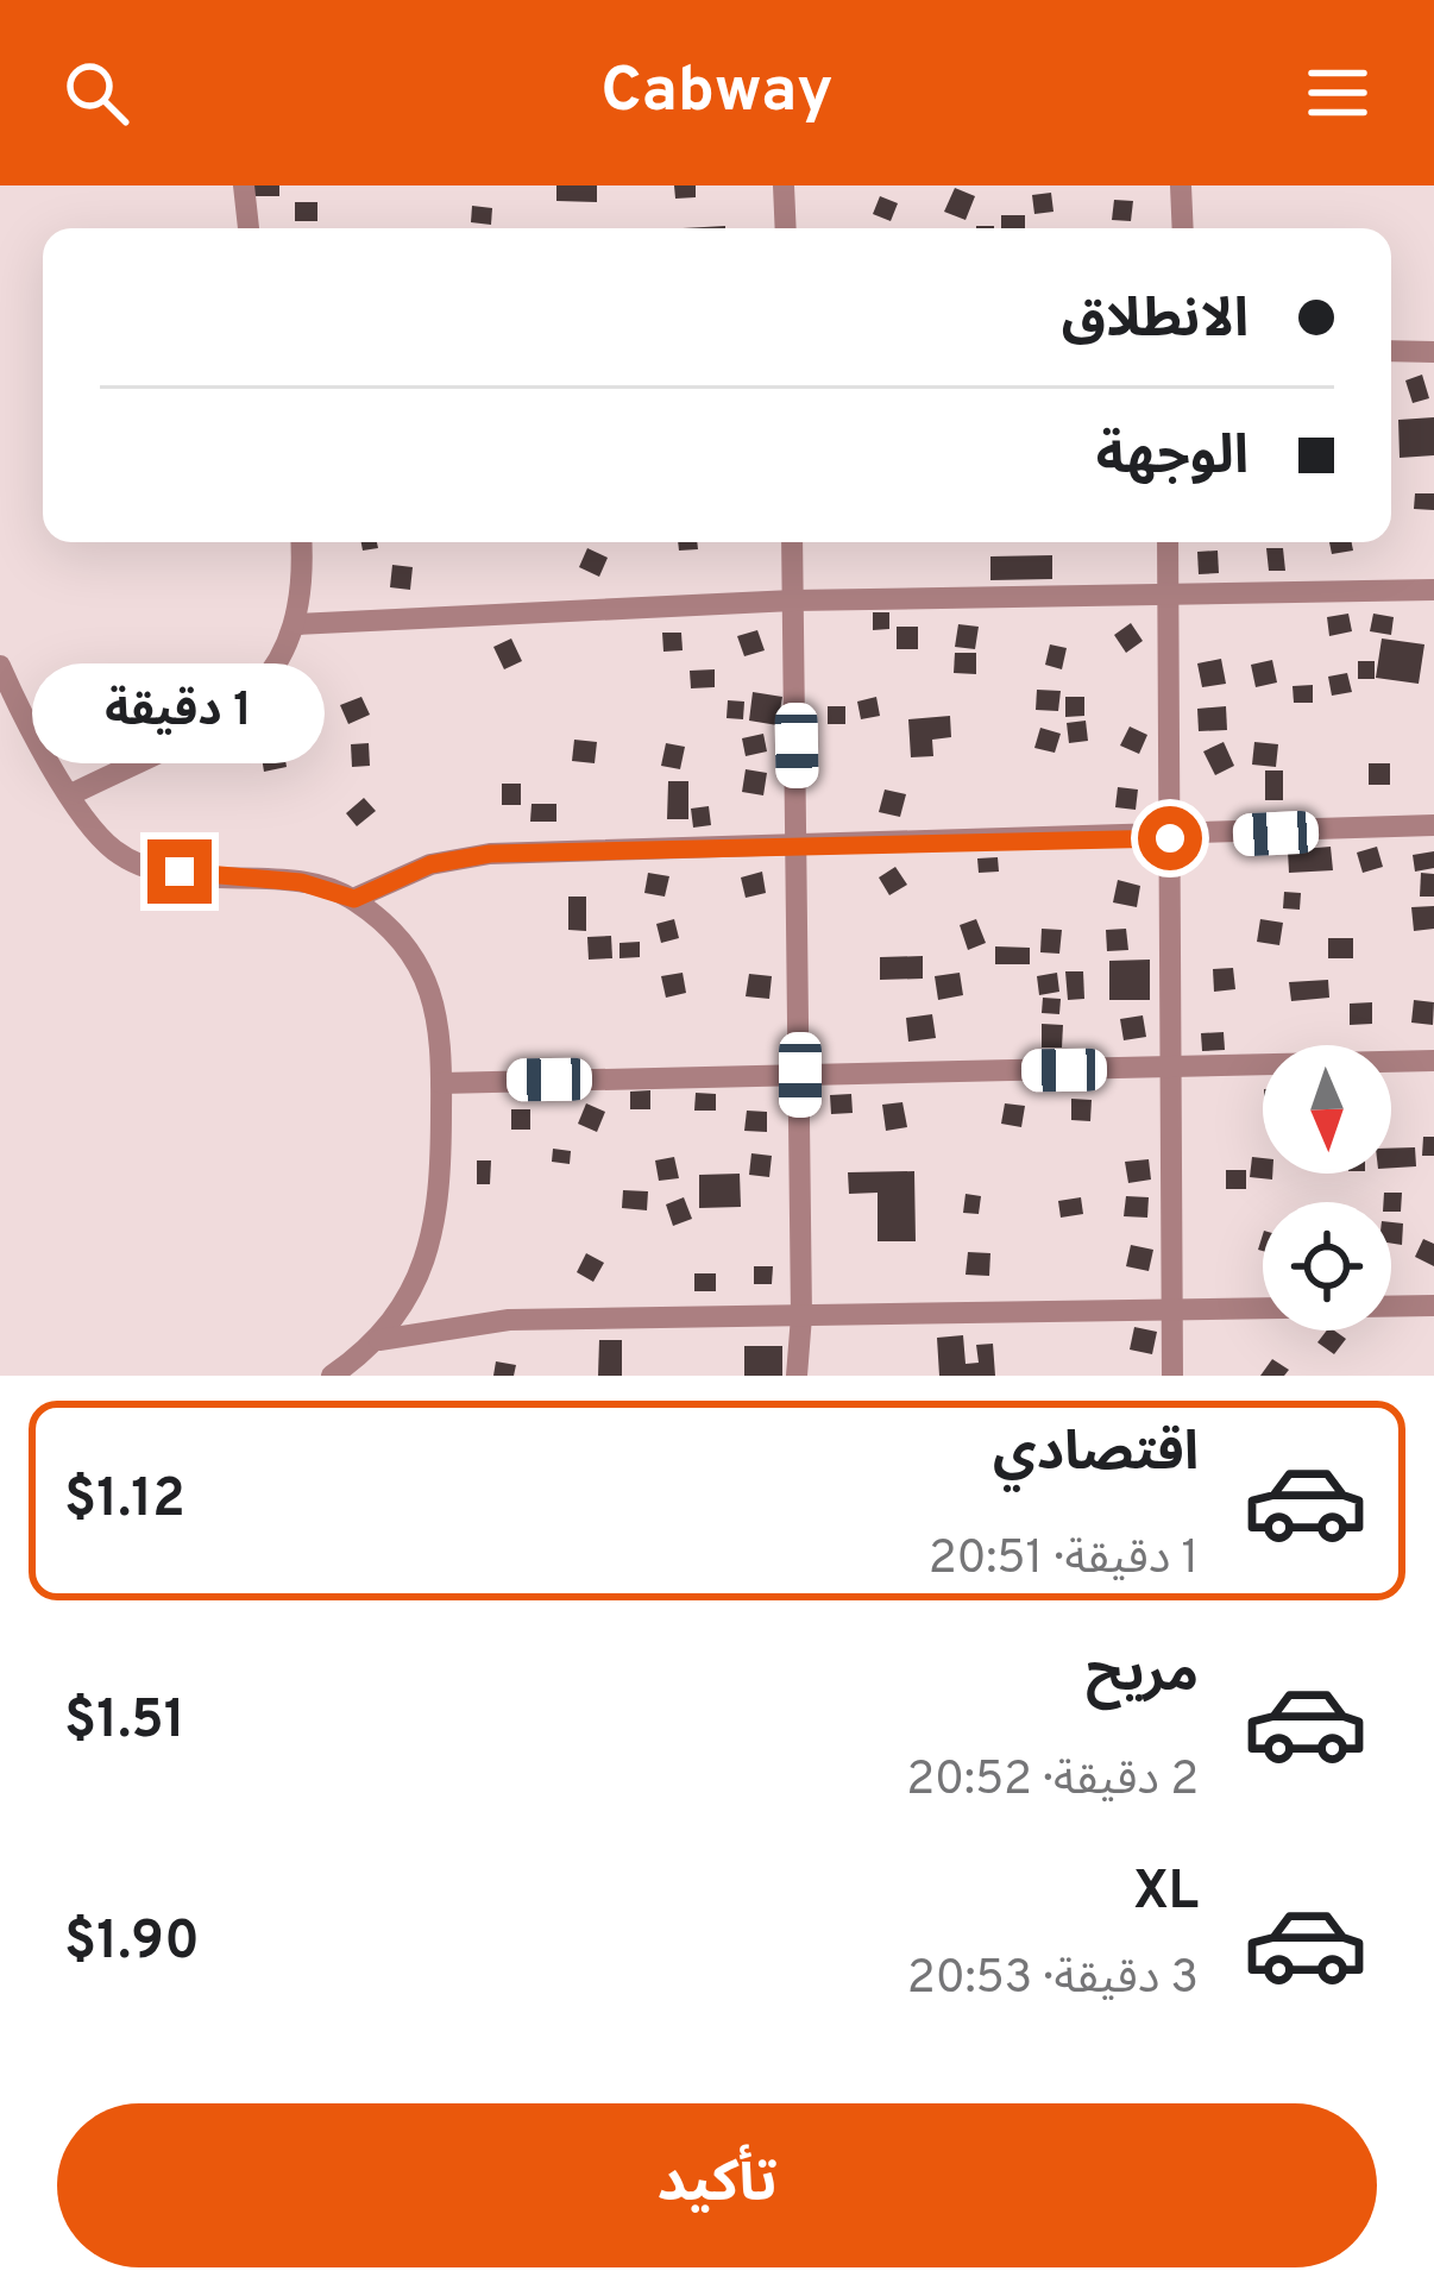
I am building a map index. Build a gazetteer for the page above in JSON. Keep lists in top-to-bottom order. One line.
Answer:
{"north":"bottom","page":{"header":"Cabway","banner":["الانطلاق","الوجهة"],"bubble":"1 دقيقة","list":[{"name":"اقتصادي","note":"1 دقيقة · 20:51","value":"$1.12"},{"name":"مريح","note":"2 دقيقة · 20:52","value":"$1.51"},{"name":"XL","note":"3 دقيقة · 20:53","value":"$1.90"}],"buttons":"تأكيد"}}
